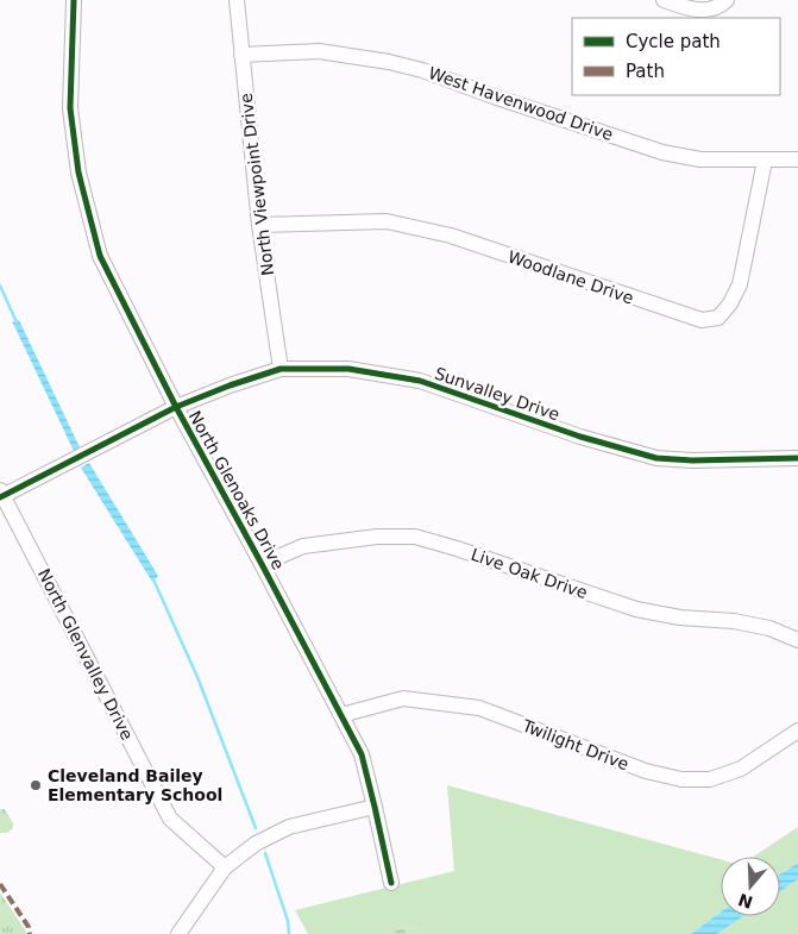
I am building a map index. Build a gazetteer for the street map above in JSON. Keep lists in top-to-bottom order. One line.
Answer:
{"streets":{"street":["West Havenwood Drive","North Viewpoint Drive","Woodlane Drive","Sunvalley Drive","North Glenoaks Drive","Live Oak Drive","North Glenvalley Drive","Twilight Drive"]},"crossings":[["West Havenwood Drive","North Viewpoint Drive"],["West Havenwood Drive","Woodlane Drive"],["North Viewpoint Drive","Woodlane Drive"],["North Viewpoint Drive","Sunvalley Drive"],["Sunvalley Drive","North Glenoaks Drive"],["Sunvalley Drive","North Glenvalley Drive"],["North Glenoaks Drive","Live Oak Drive"],["North Glenoaks Drive","Twilight Drive"]],"places":["Cleveland Bailey Elementary School"],"legend":["Cycle path","Path"],"north":"bottom"}
